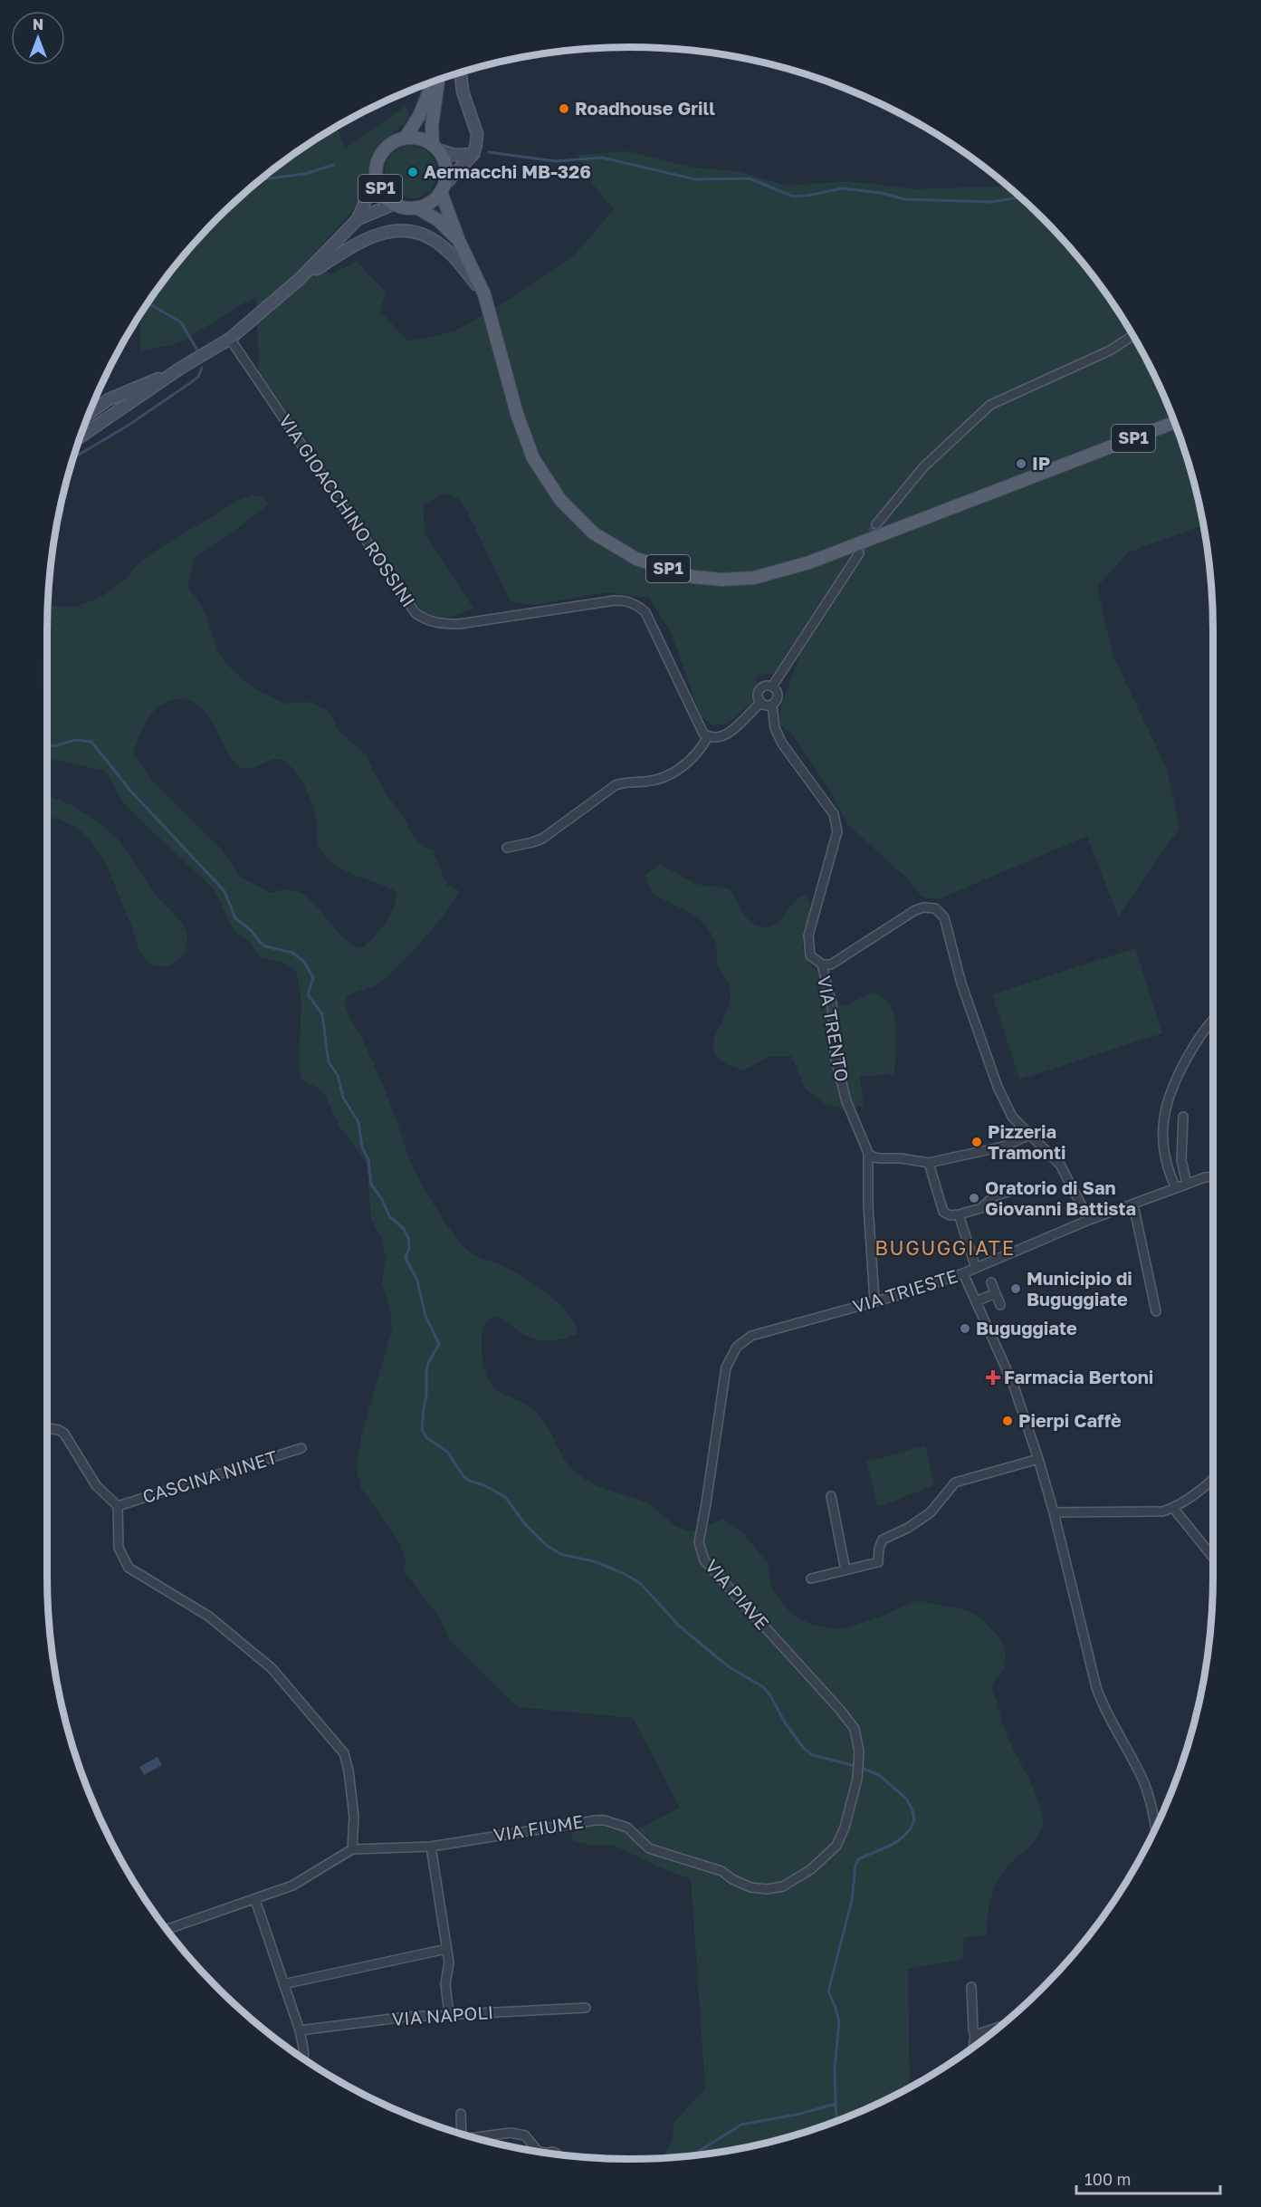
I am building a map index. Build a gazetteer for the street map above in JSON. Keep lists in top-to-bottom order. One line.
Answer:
{"streets":{"main road":["SP1"],"street":["VIA GIOACCHINO ROSSINI","VIA TRENTO","VIA TRIESTE","CASCINA NINET","VIA PIAVE","VIA FIUME","VIA NAPOLI"]},"crossings":[["VIA TRENTO","VIA TRIESTE"],["VIA TRIESTE","VIA PIAVE"],["VIA PIAVE","VIA FIUME"]],"districts":["BUGUGGIATE"],"places":{"other":["Roadhouse Grill","Aermacchi MB-326","IP","Pizzeria Tramonti","Oratorio di San Giovanni Battista","Municipio di Buguggiate","Buguggiate","Pierpi Caffè"],"health":["Farmacia Bertoni"]},"scale_bar":"100 m","north":"top"}
